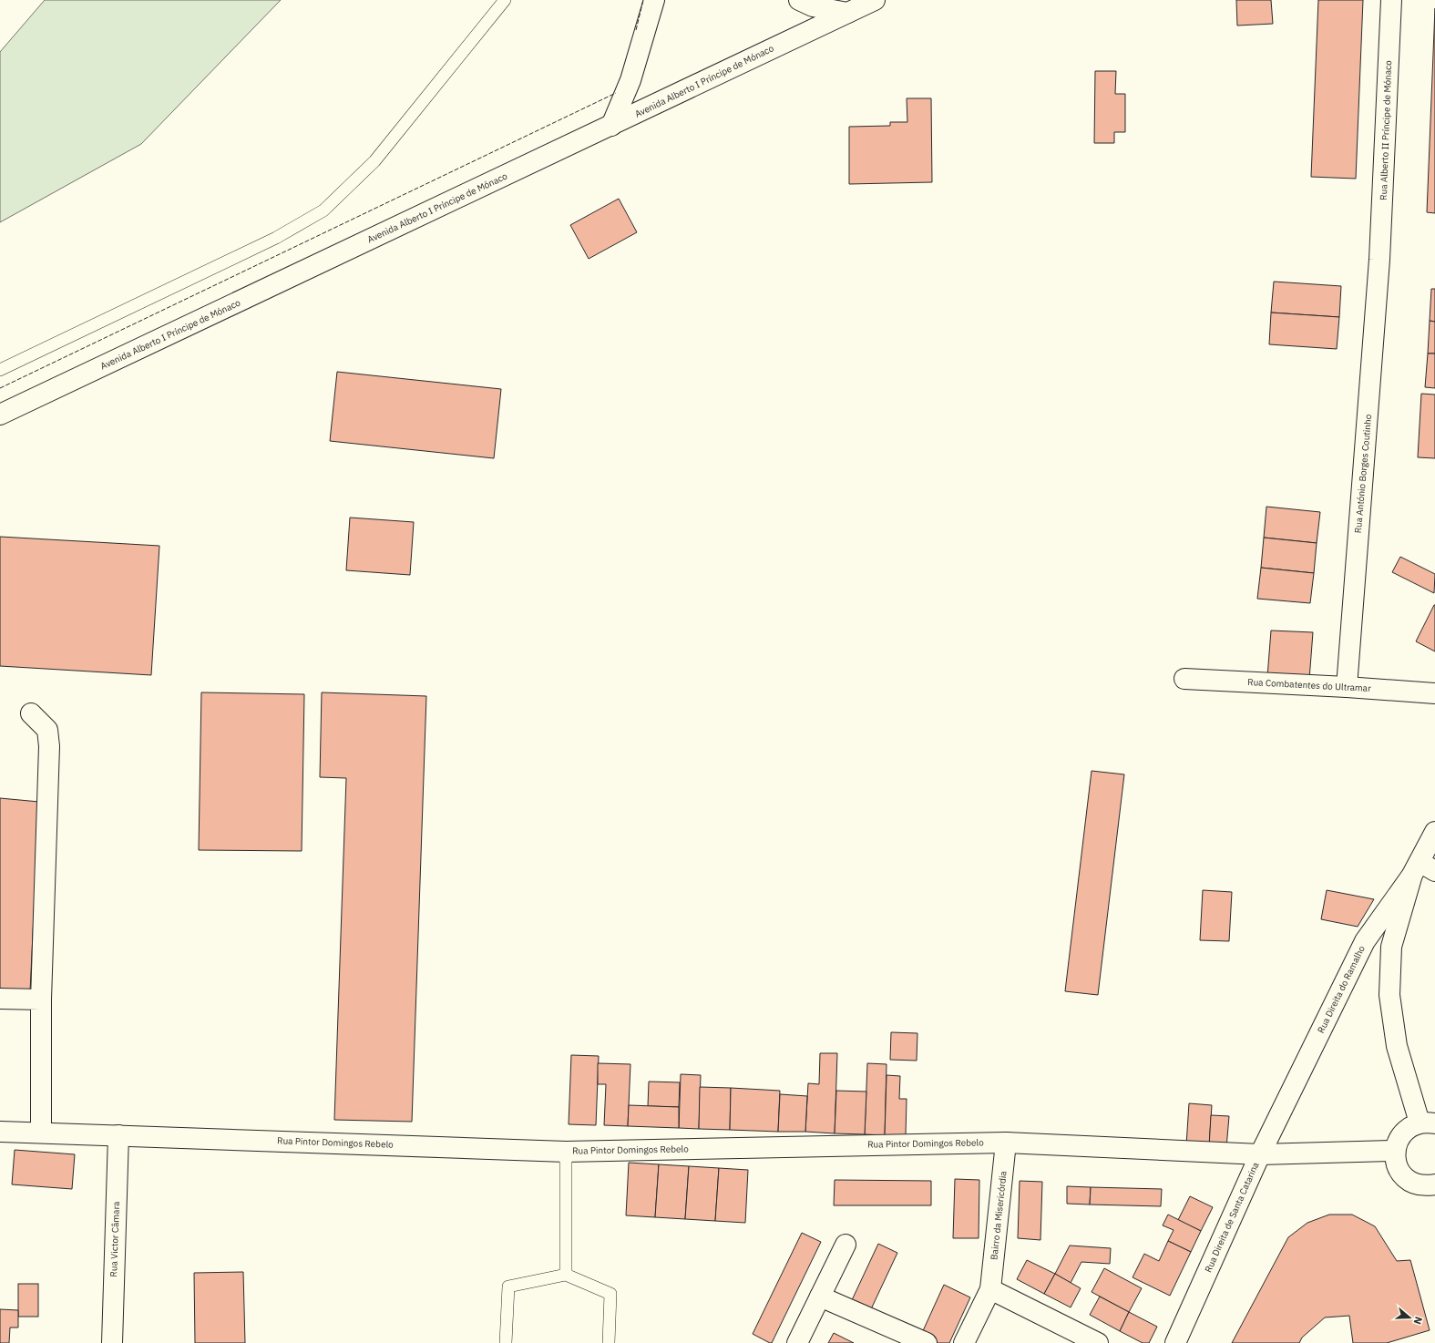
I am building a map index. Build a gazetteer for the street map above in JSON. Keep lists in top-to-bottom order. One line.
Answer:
{"streets":{"street":["Avenida Alberto I Príncipe de Mónaco","Rua Alberto II Príncipe de Mónaco","Rua António Borges Coutinho","Rua Combatentes do Ultramar","Rua Direita do Ramalho","Rua Pintor Domingos Rebelo","Bairro da Misericórdia","Rua Direita de Santa Catarina","Rua Victor Câmara"]},"crossings":[["Rua Alberto II Príncipe de Mónaco","Rua António Borges Coutinho"],["Rua António Borges Coutinho","Rua Combatentes do Ultramar"],["Rua Direita do Ramalho","Rua Pintor Domingos Rebelo"],["Rua Direita do Ramalho","Rua Direita de Santa Catarina"],["Rua Pintor Domingos Rebelo","Bairro da Misericórdia"],["Rua Pintor Domingos Rebelo","Rua Direita de Santa Catarina"],["Rua Pintor Domingos Rebelo","Rua Victor Câmara"]],"north":"right"}
